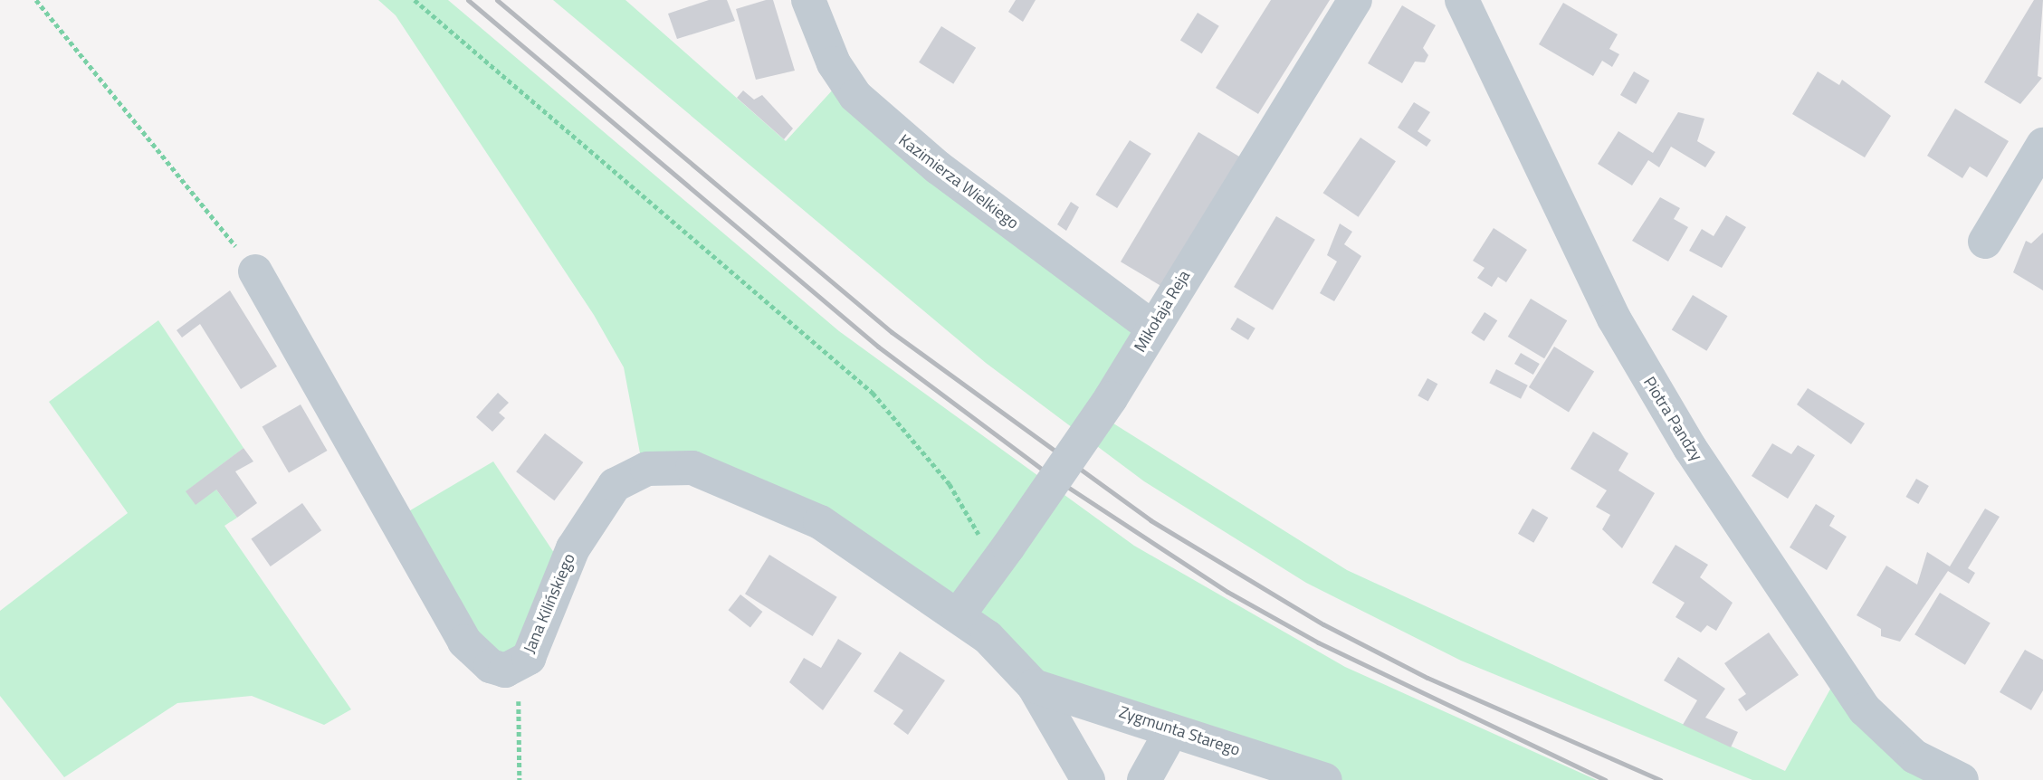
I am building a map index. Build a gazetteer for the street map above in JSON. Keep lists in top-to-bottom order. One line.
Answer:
{"streets":{"street":["Kazimierza Wielkiego","Mikołaja Reja","Piotra Pandzy","Jana Kilińskiego","Zygmunta Starego"]},"crossings":[["Kazimierza Wielkiego","Mikołaja Reja"],["Mikołaja Reja","Jana Kilińskiego"],["Jana Kilińskiego","Zygmunta Starego"]]}
